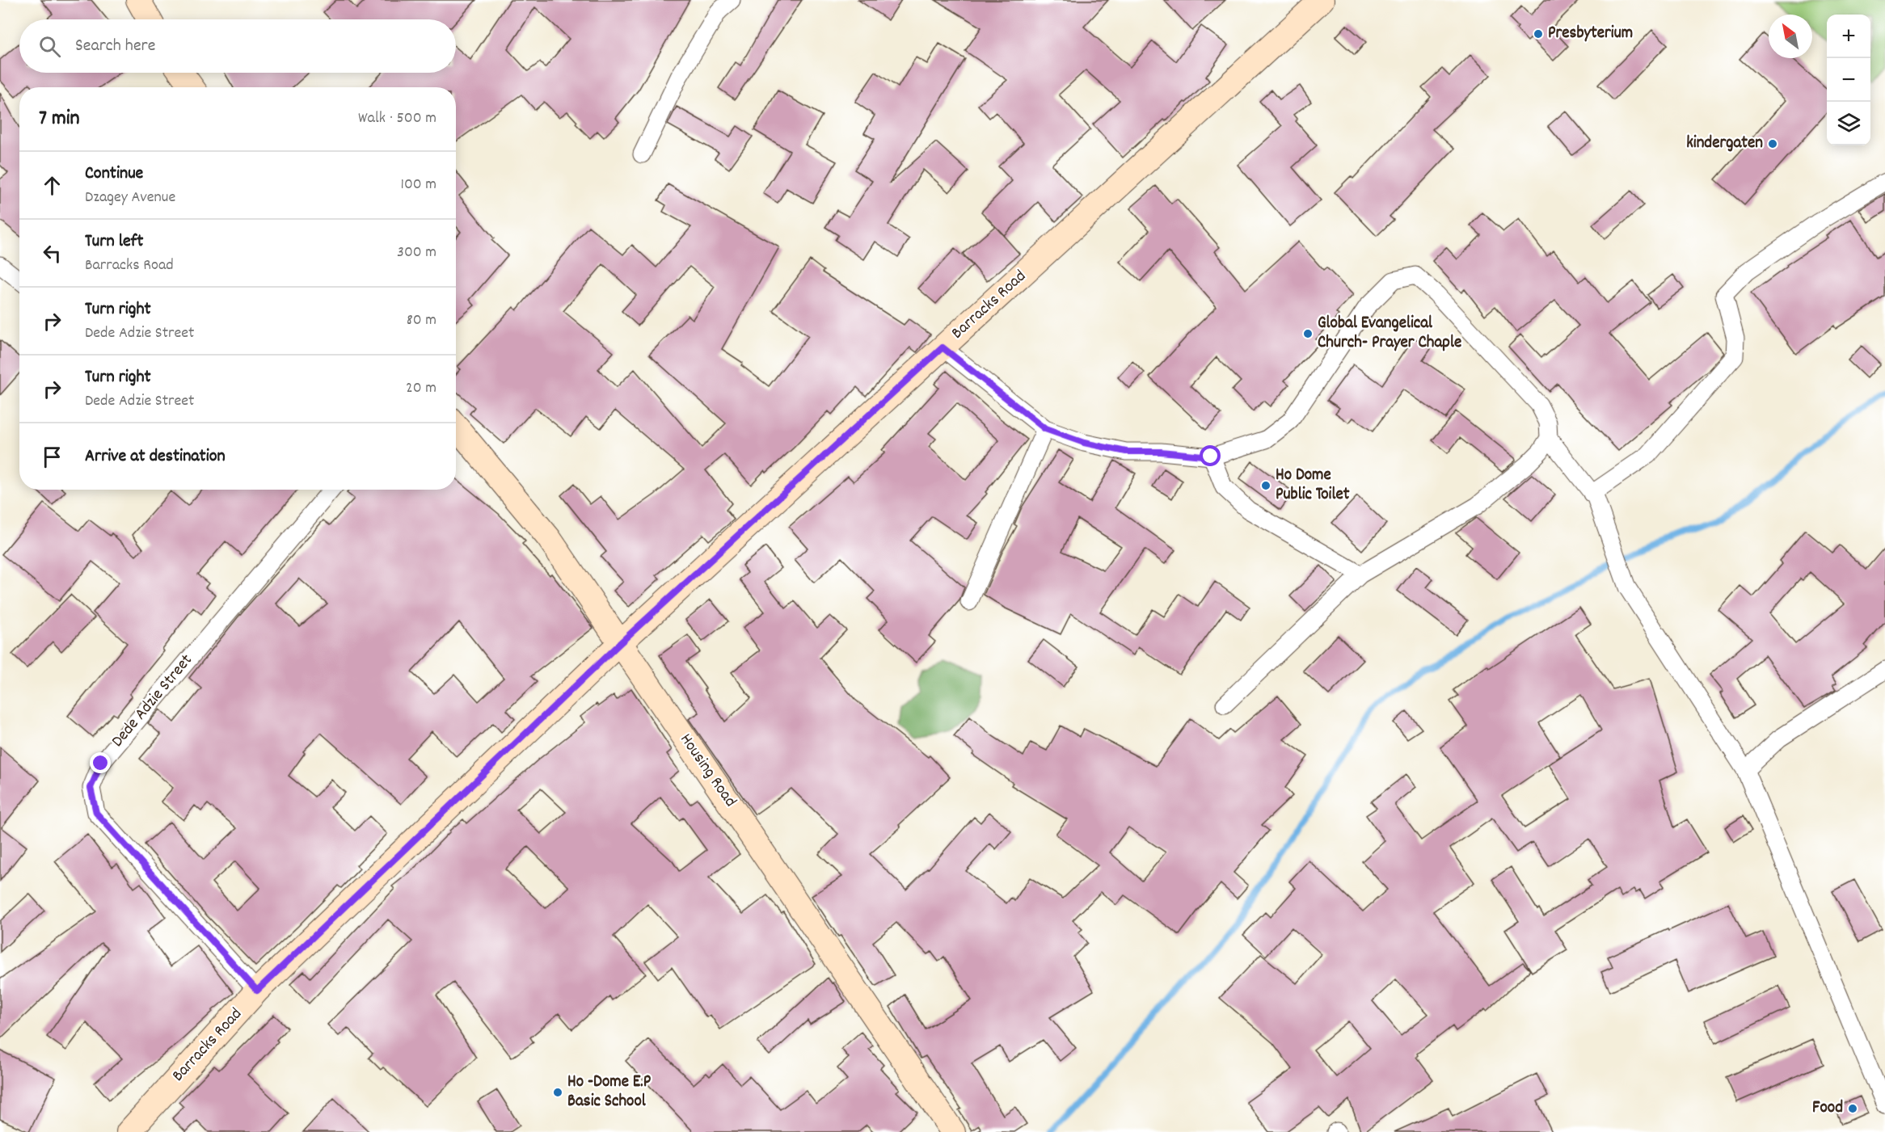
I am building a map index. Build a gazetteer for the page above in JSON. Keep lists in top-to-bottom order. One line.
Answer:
{"streets":{"street":["Barracks Road","Dede Adzie Street","Housing Road"]},"crossings":[["Barracks Road","Dede Adzie Street"],["Barracks Road","Housing Road"]],"places":["Presbyterium","kindergaten","Global Evangelical Church- Prayer Chaple","Ho Dome Public Toilet","Ho -Dome E.P Basic School","Food"],"north":"top left","page":{"map_buttons":["+","−"],"search":"Search here","heading":["7 min","Walk · 500 m"],"list":[["Continue","Dzagey Avenue","100 m"],["Turn left","Barracks Road","300 m"],["Turn right","Dede Adzie Street","80 m"],["Turn right","Dede Adzie Street","20 m"],"Arrive at destination"]}}
